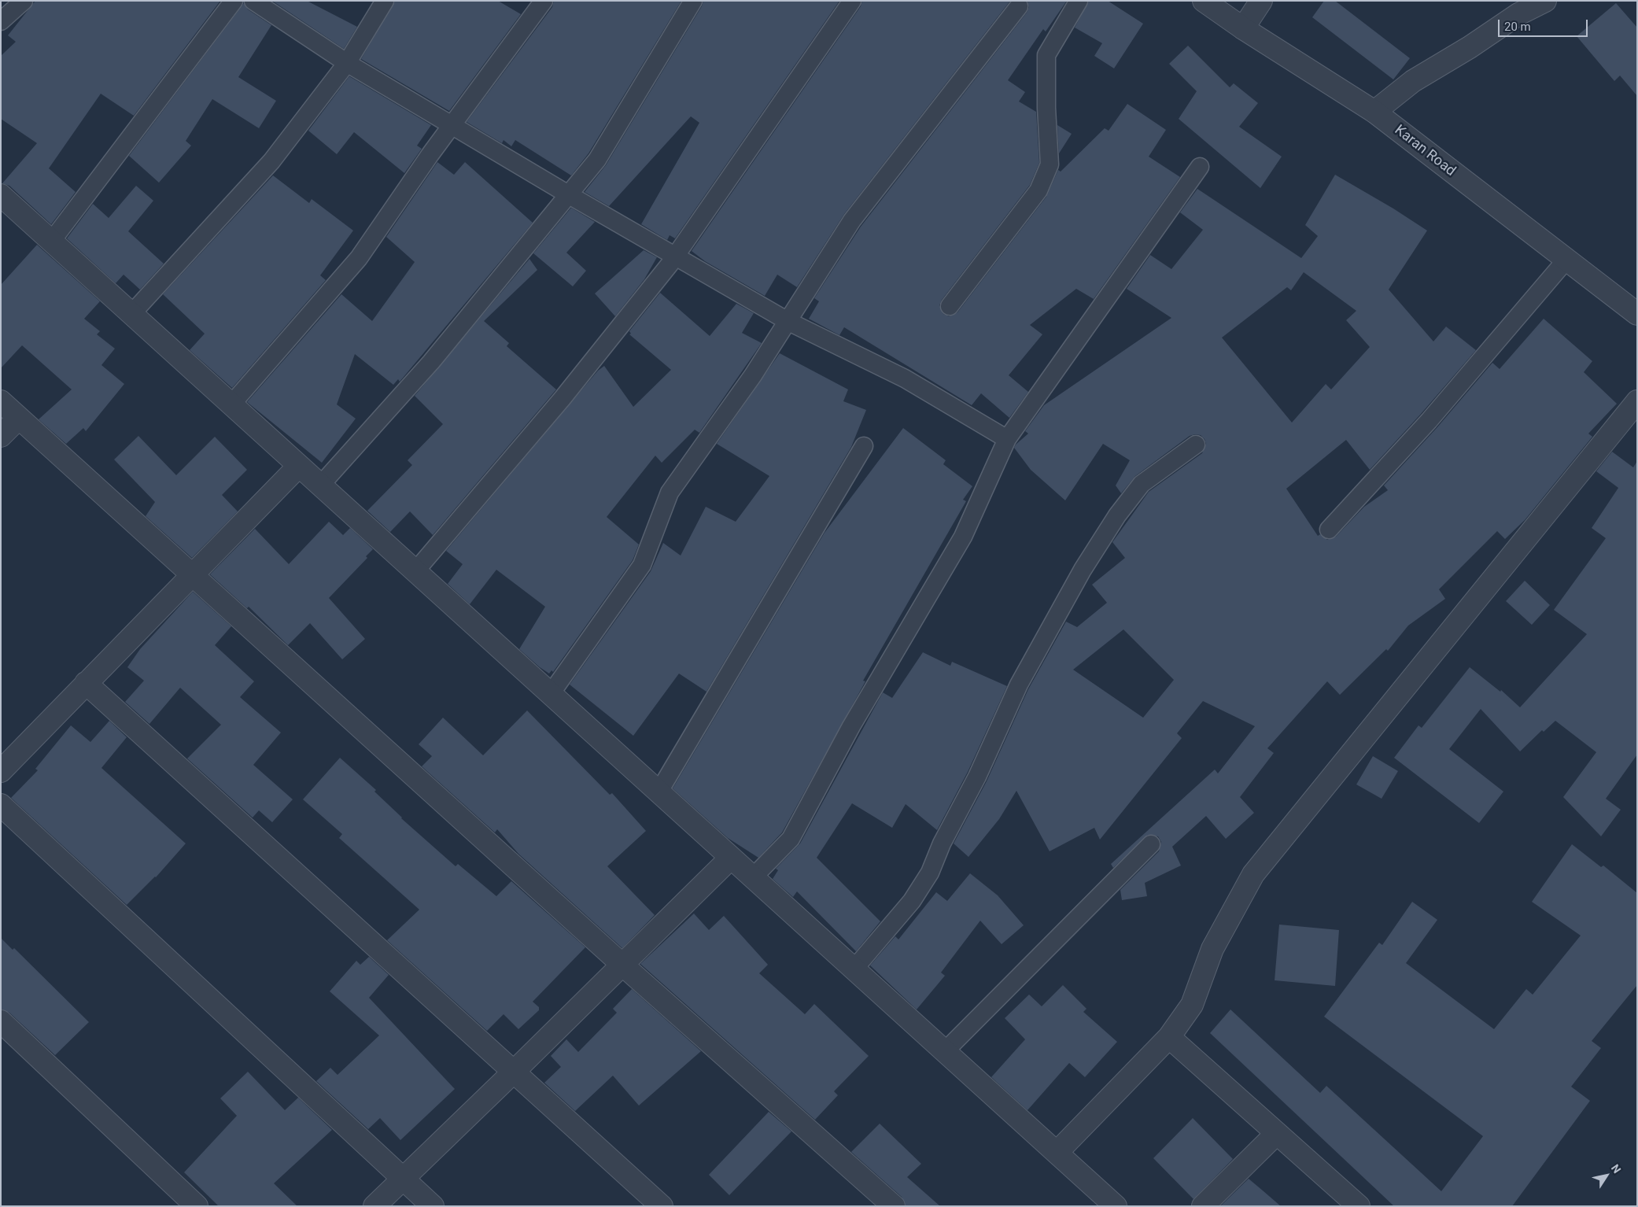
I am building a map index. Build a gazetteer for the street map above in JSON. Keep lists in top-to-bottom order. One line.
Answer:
{"streets":{"street":["Karan Road"]},"scale_bar":"20 m","north":"top right"}
